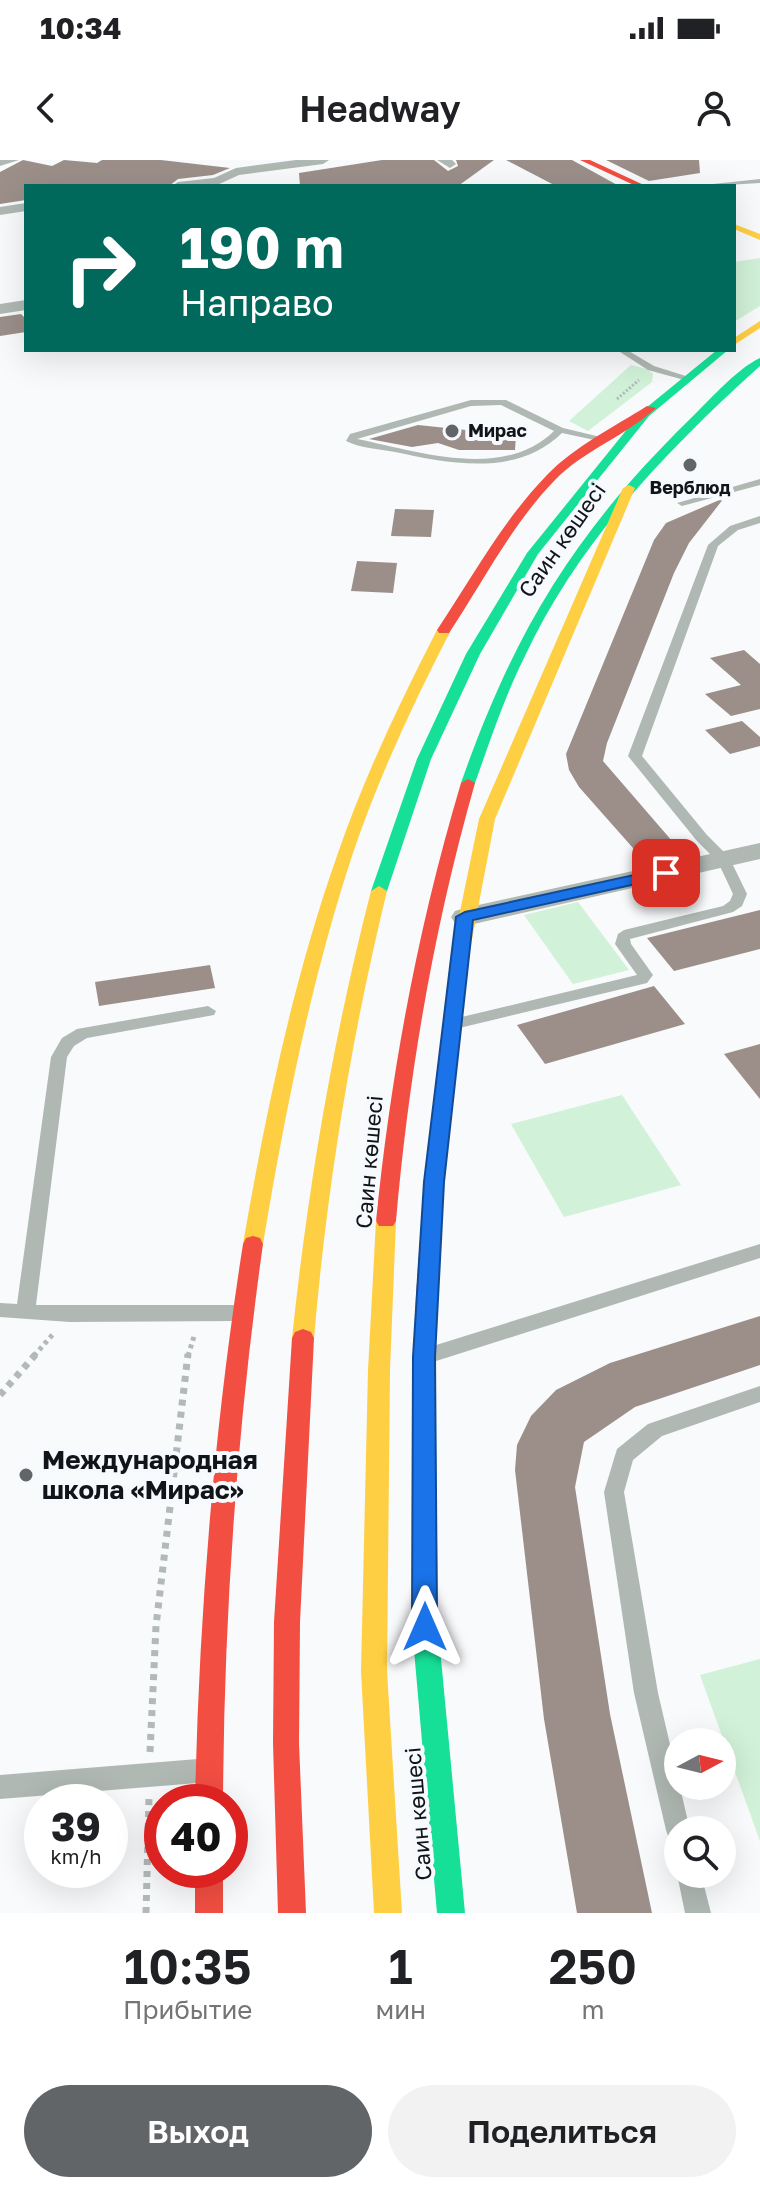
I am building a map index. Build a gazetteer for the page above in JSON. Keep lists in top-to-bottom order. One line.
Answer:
{"streets":{"main road":["Саин көшесі"]},"places":["Мирас","Верблюд","Международная школа «Мирас»"],"north":"right","page":{"status":"10:34","header":"Headway","turn":["190 m","Направо"],"speed":"39 km/h","limit":"40","eta":["10:35","Прибытие","1","мин","250","m"],"buttons":["Выход","Поделиться"]}}
